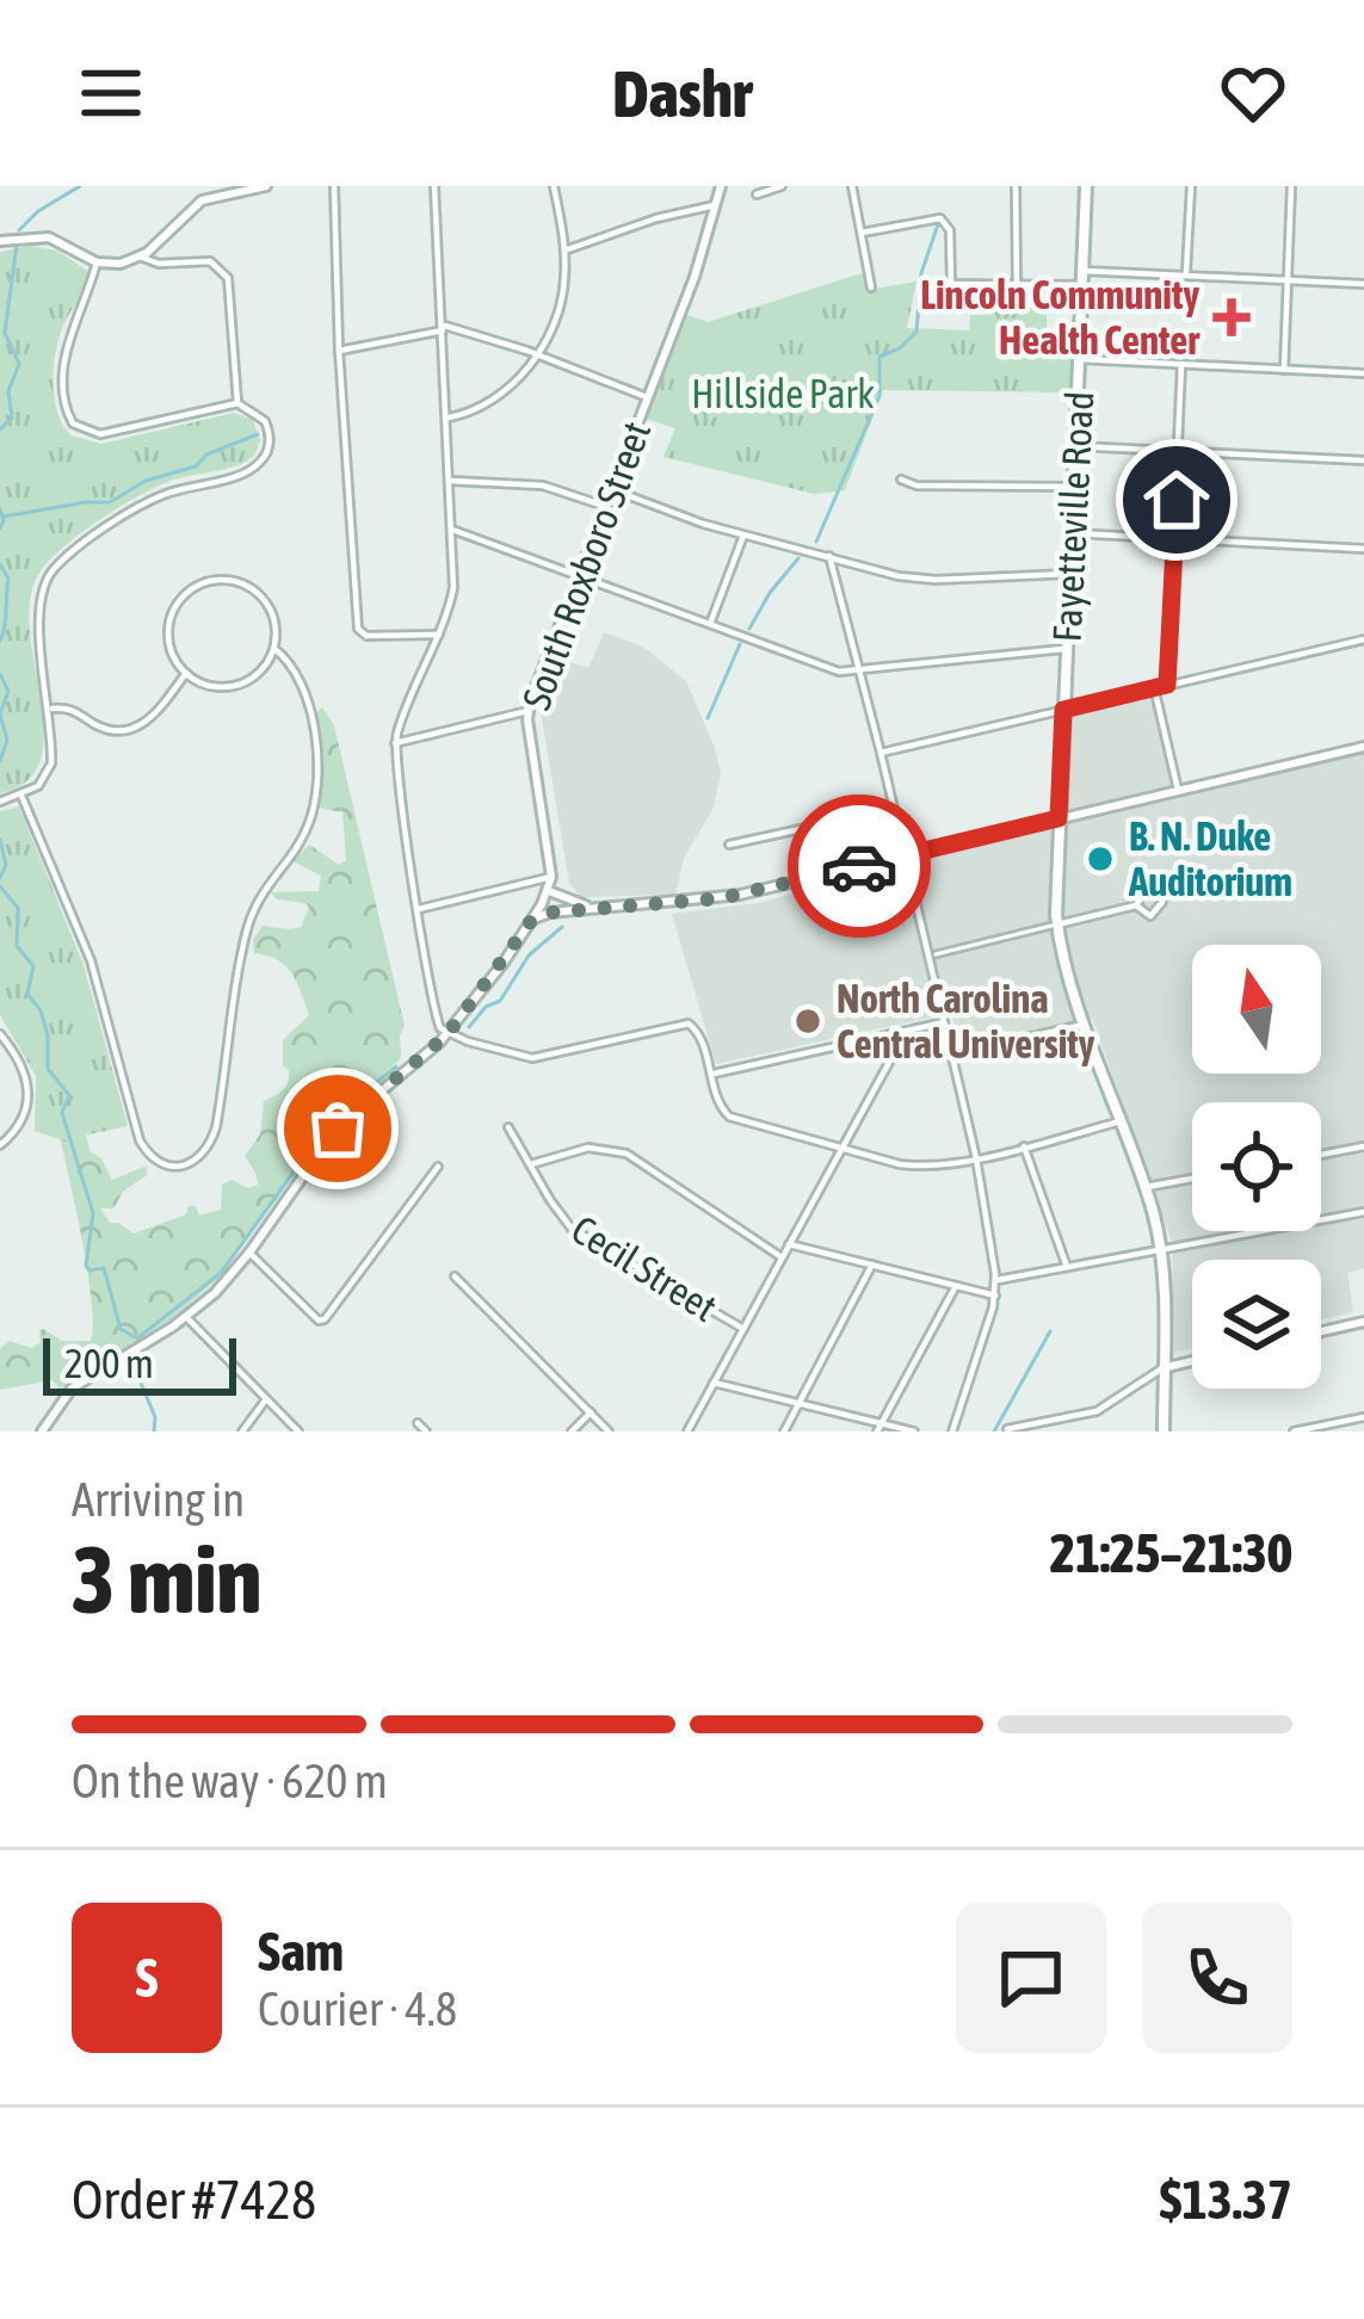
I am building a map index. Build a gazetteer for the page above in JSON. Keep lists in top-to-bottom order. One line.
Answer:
{"streets":{"main road":["Fayetteville Road"],"street":["South Roxboro Street","Cecil Street"]},"parks":["Hillside Park"],"places":{"health":["Lincoln Community Health Center"],"other":["B. N. Duke Auditorium","North Carolina Central University"]},"scale_bar":"200 m","north":"top","page":{"header":"Dashr","scale":"200 m","heading":["3 min","Arriving in","21:25–21:30"],"panel":["Sam","Courier · 4.8","Order #7428","$13.37"],"bar":"On the way · 620 m","round":"S"}}
